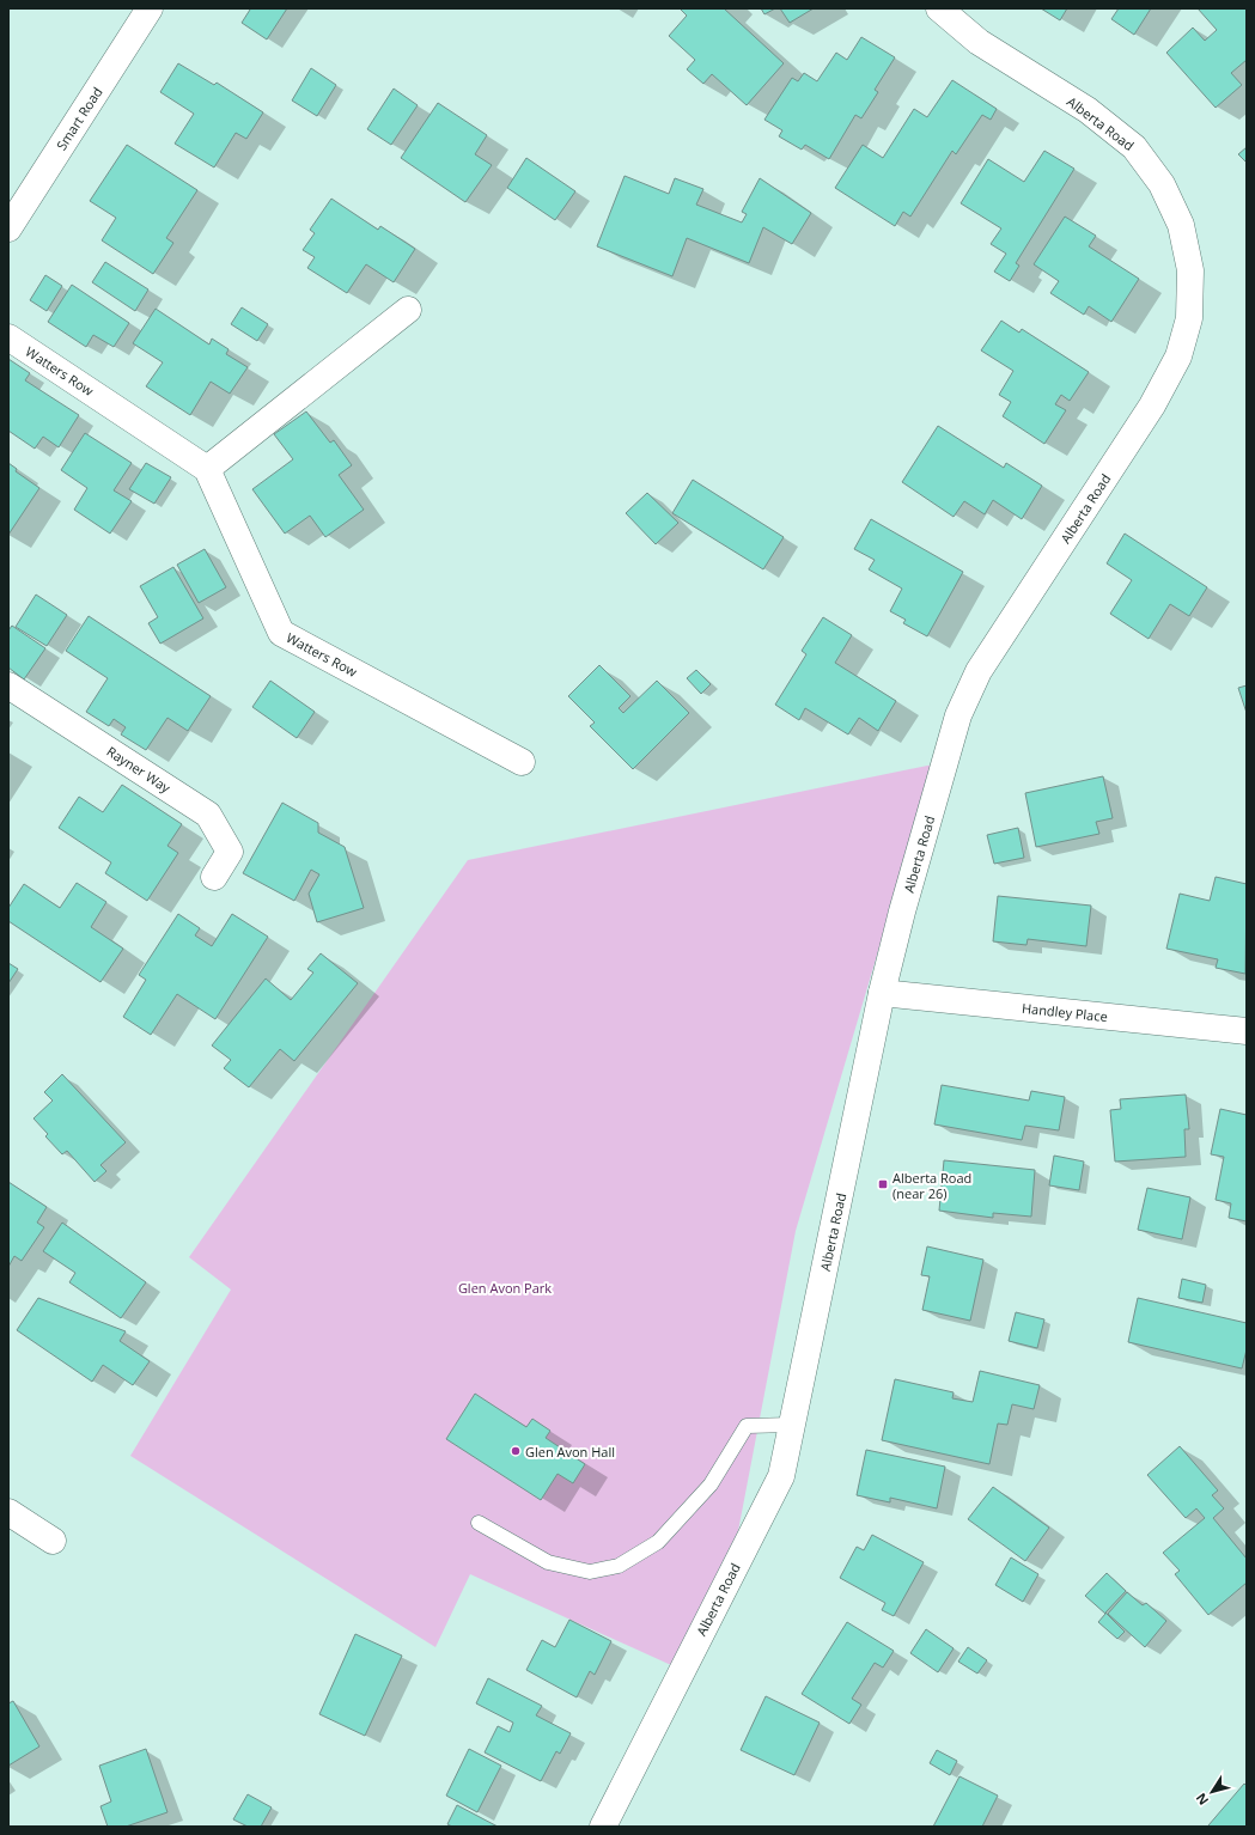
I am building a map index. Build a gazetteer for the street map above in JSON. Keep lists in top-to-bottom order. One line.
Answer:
{"streets":{"street":["Smart Road","Alberta Road","Watters Row","Rayner Way","Handley Place"]},"crossings":[["Alberta Road","Handley Place"]],"parks":["Glen Avon Park"],"places":{"transit":["Alberta Road (near 26)"],"other":["Glen Avon Hall"]},"north":"bottom left"}
